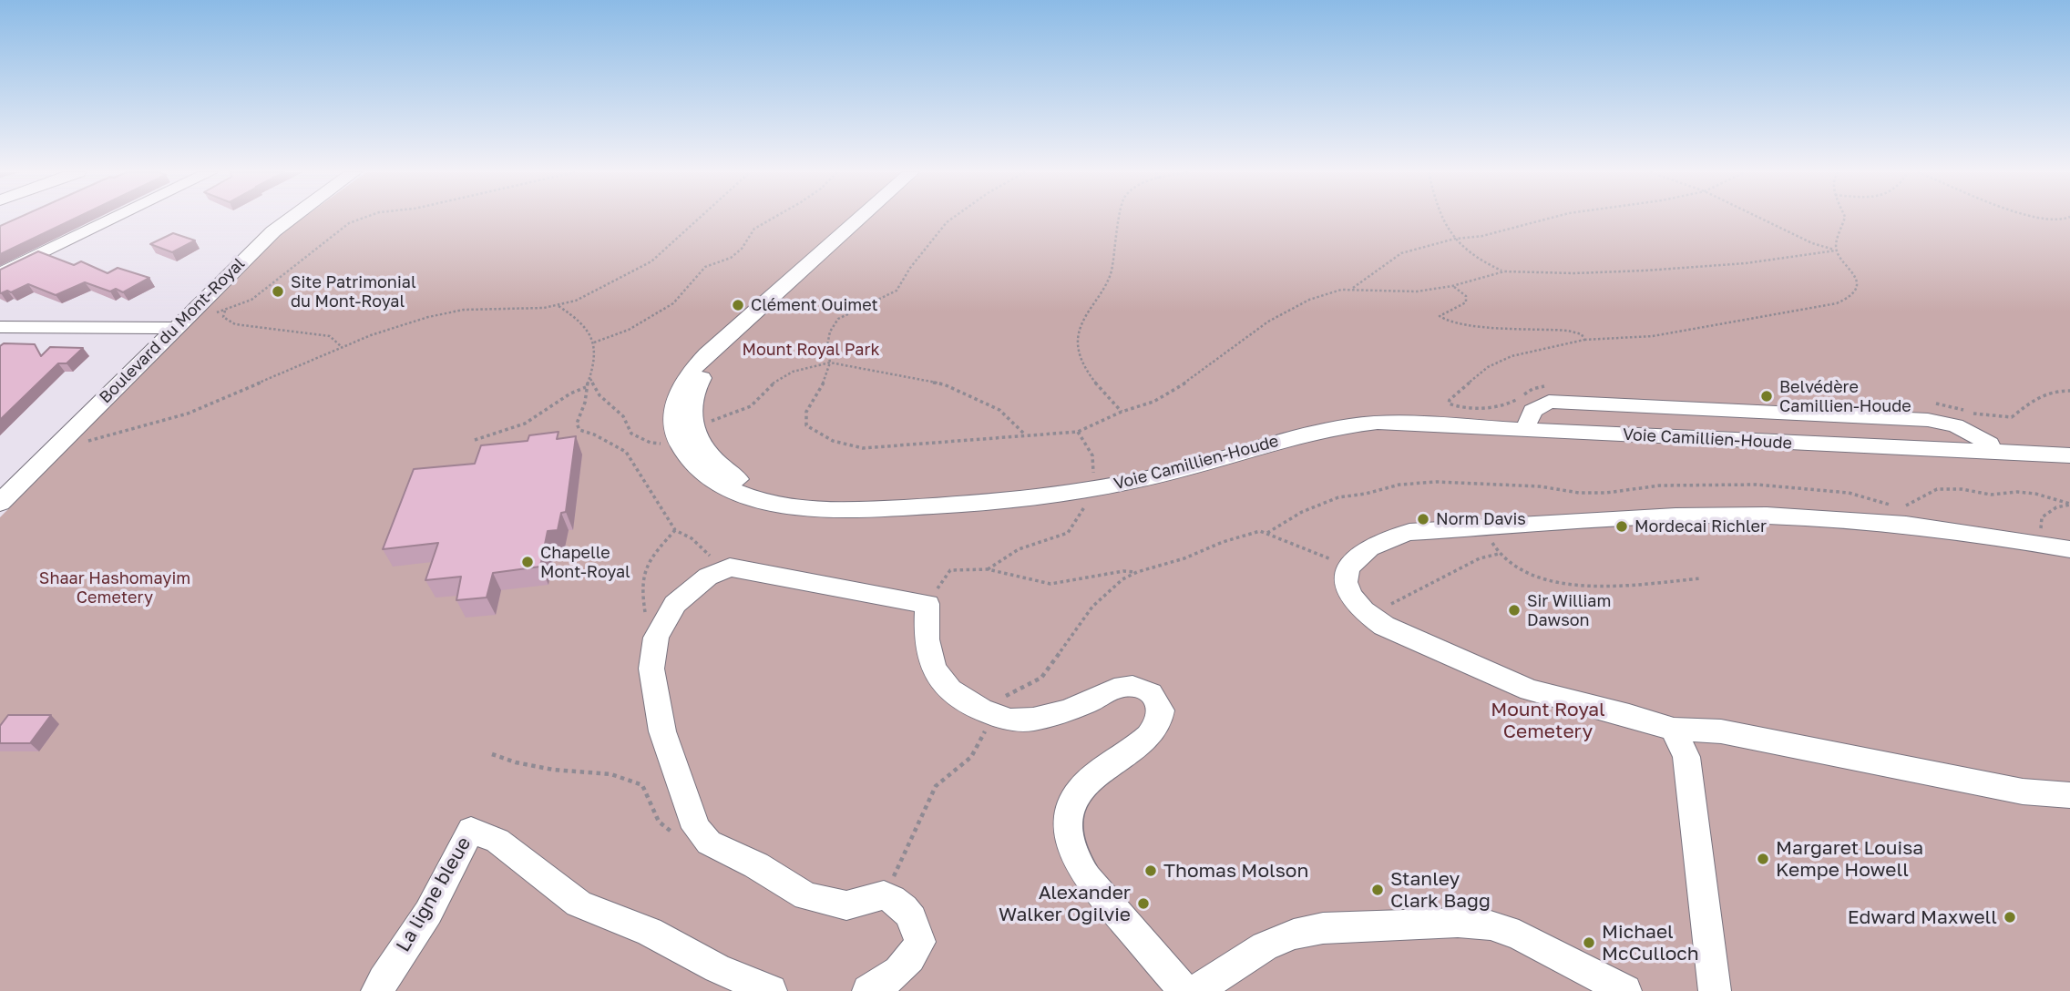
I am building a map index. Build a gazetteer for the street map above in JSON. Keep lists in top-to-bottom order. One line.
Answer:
{"streets":{"street":["Boulevard du Mont-Royal","Voie Camillien-Houde","La ligne bleue"]},"parks":["Mount Royal Park","Shaar Hashomayim Cemetery","Mount Royal Cemetery"],"places":["Site Patrimonial du Mont-Royal","Clément Ouimet","Belvédère Camillien-Houde","Norm Davis","Mordecai Richler","Chapelle Mont-Royal","Sir William Dawson","Margaret Louisa Kempe Howell","Thomas Molson","Stanley Clark Bagg","Alexander Walker Ogilvie","Edward Maxwell","Michael McCulloch"]}
